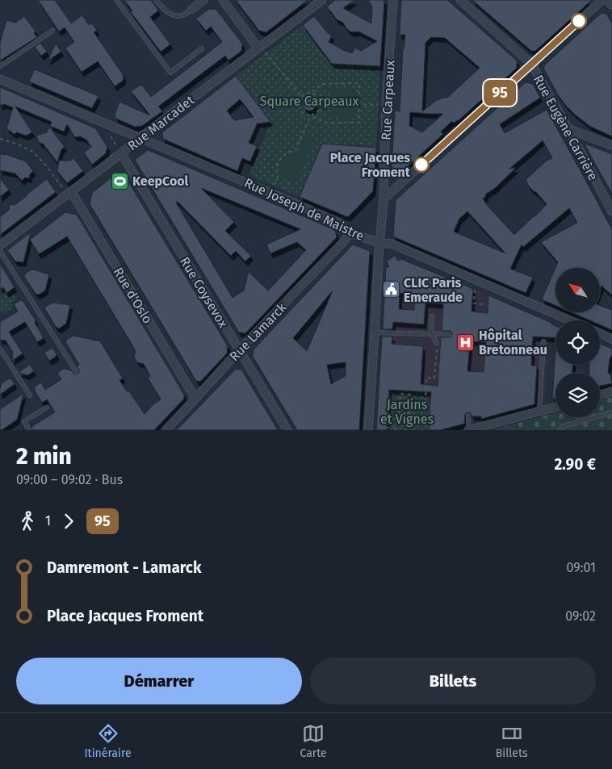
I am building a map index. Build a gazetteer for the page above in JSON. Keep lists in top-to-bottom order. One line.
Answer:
{"streets":{"street":["Rue Carpeaux","Rue Marcadet","Rue Eugène Carrière","Rue Joseph de Maistre","Rue Coysevox","Rue d'Oslo","Rue Lamarck"]},"crossings":[["Rue Marcadet","Rue Joseph de Maistre"],["Rue Marcadet","Rue Coysevox"],["Rue Marcadet","Rue d'Oslo"],["Rue Joseph de Maistre","Rue Lamarck"],["Rue Coysevox","Rue Lamarck"],["Rue d'Oslo","Rue Lamarck"]],"parks":["Square Carpeaux","Jardins et Vignes"],"places":{"other":["Place Jacques Froment"],"sports":["KeepCool"],"public building":["CLIC Paris Emeraude"],"hospital":["Hôpital Bretonneau"]},"lines":["bus line 95"],"north":"top left","page":{"on_map":"95","heading":["2 min","09:00 – 09:02 · Bus","2.90 €"],"legs":["1","95"],"list":[{"name":"Damremont - Lamarck","value":"09:01"},{"name":"Place Jacques Froment","value":"09:02"}],"buttons":["Démarrer","Billets"],"tabs":["Itinéraire","Carte","Billets"]}}
